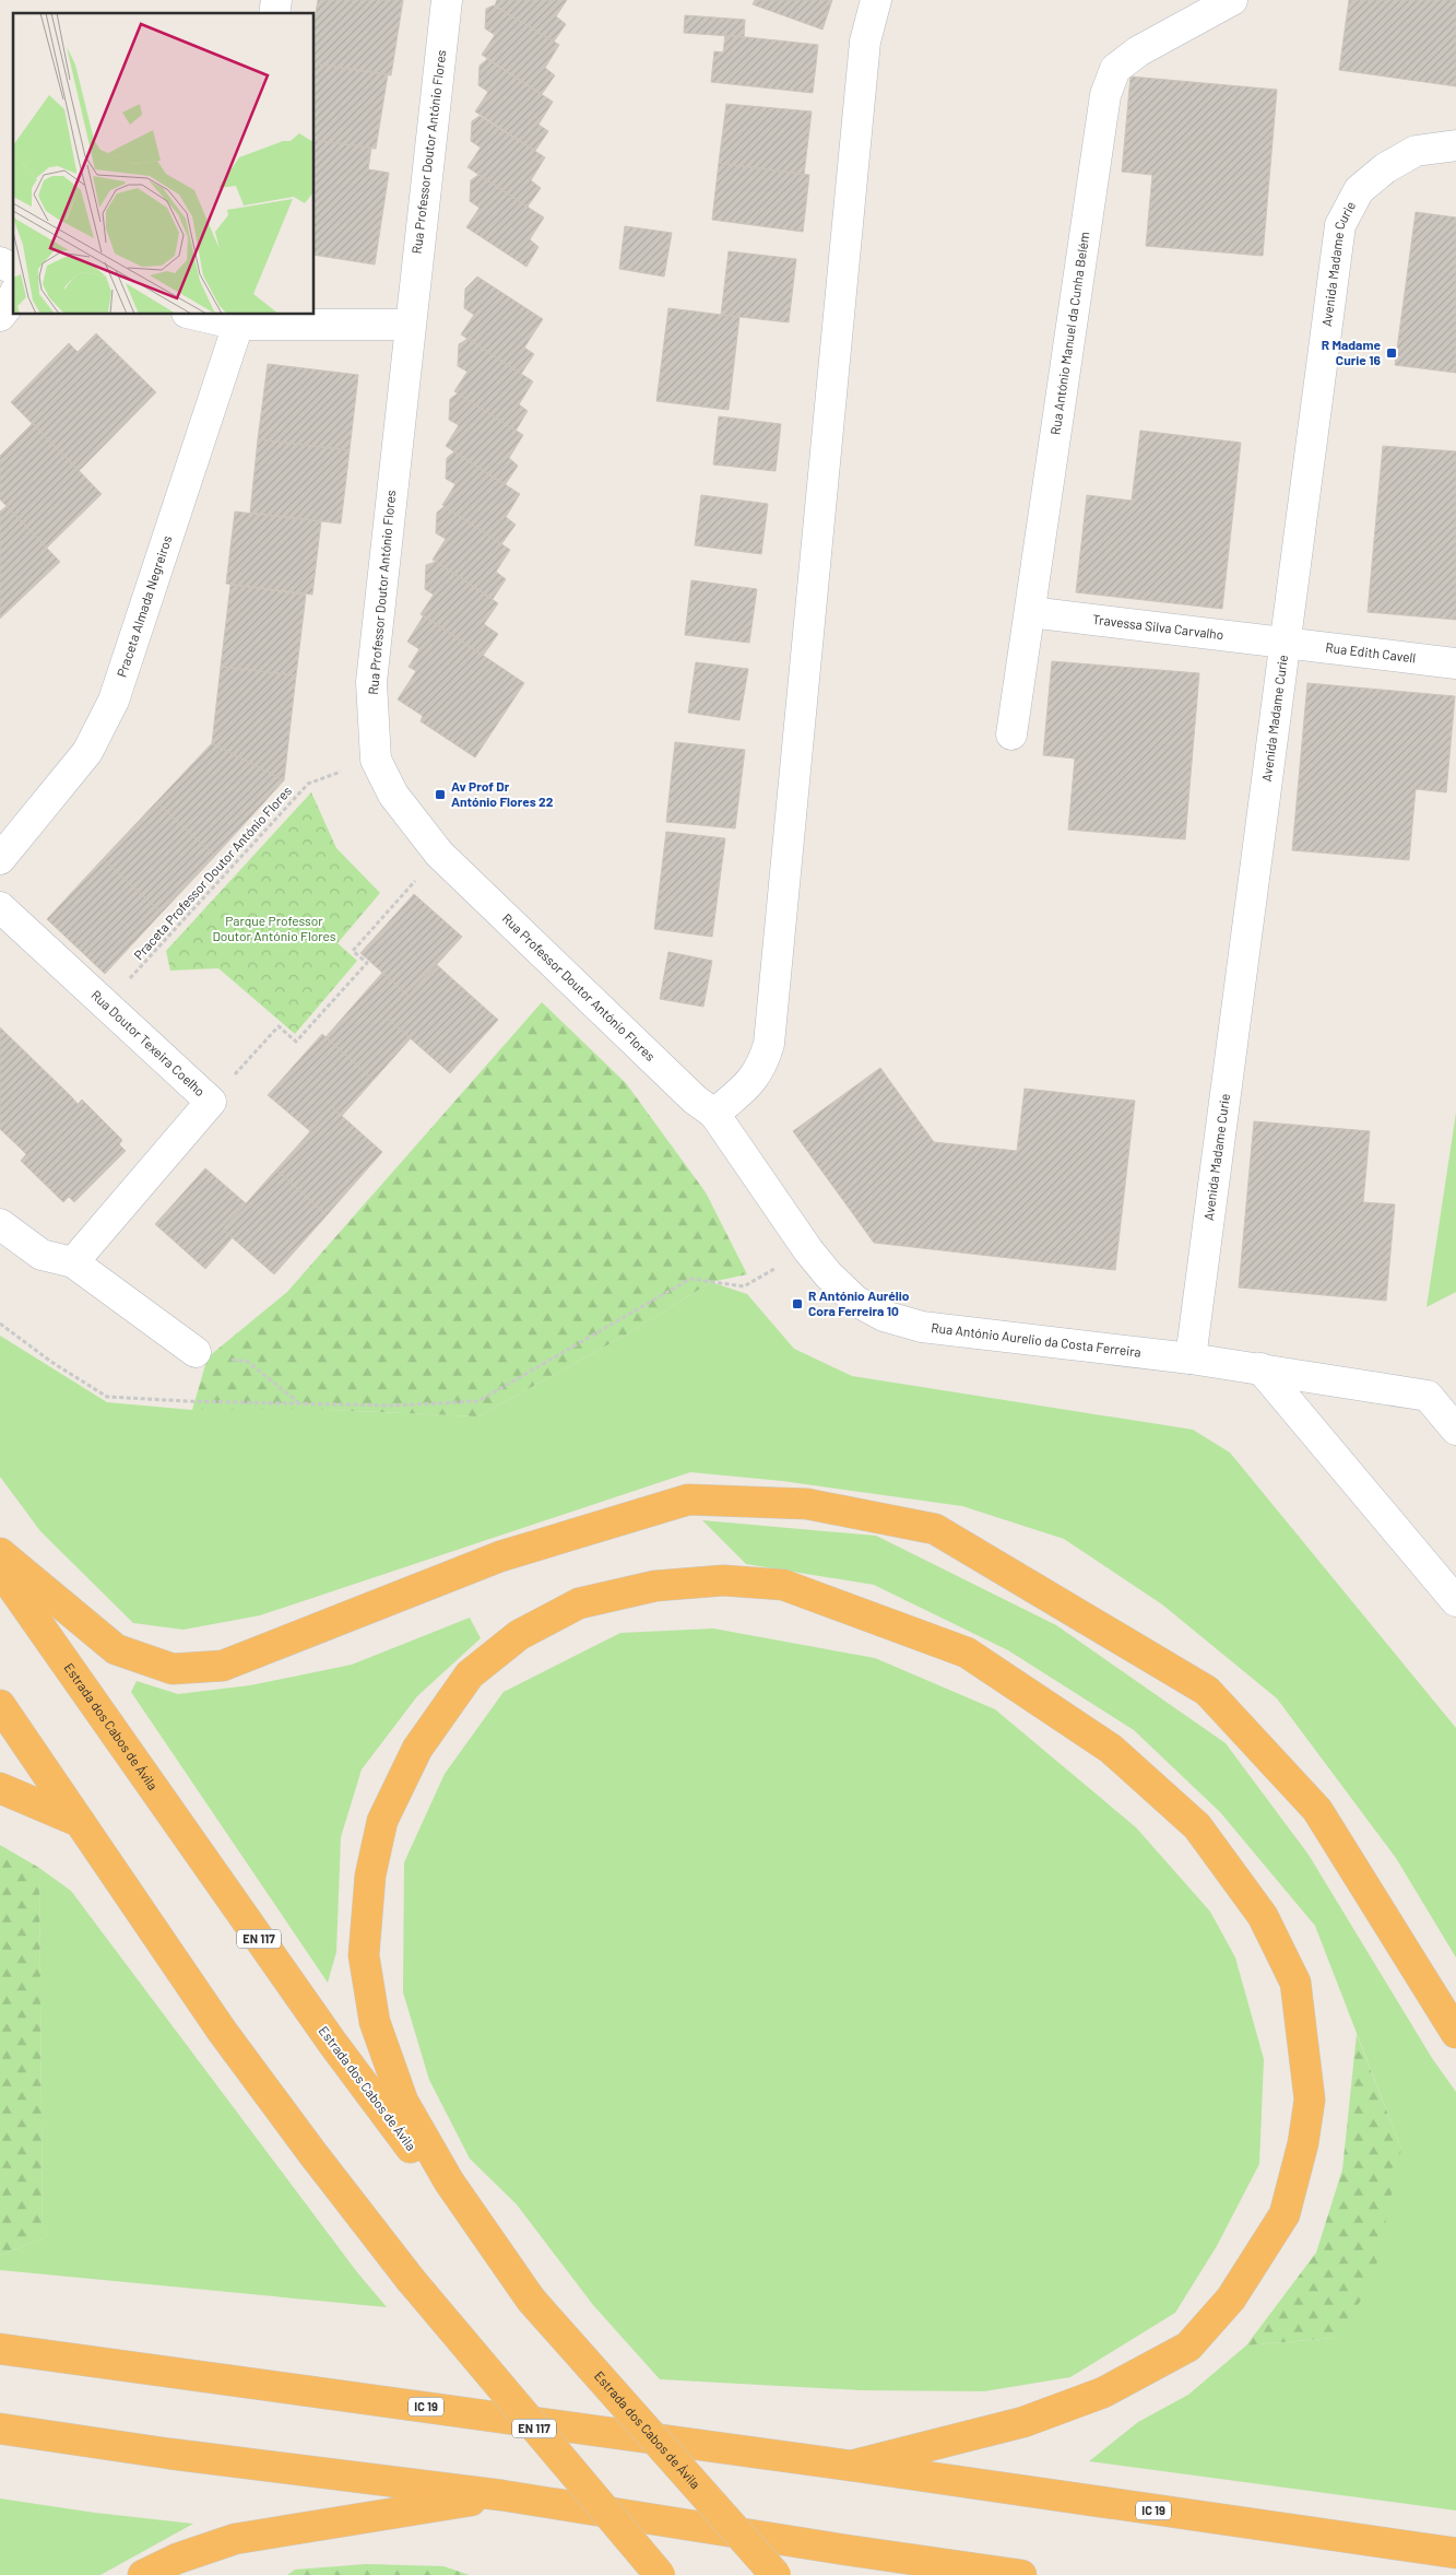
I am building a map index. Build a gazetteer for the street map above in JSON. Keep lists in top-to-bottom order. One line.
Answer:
{"streets":{"highway":["Estrada dos Cabos de Ávila","EN 117","IC 19"],"street":["Rua Professor Doutor António Flores","Avenida Madame Curie","Rua António Manuel da Cunha Belém","Praceta Almada Negreiros","Travessa Silva Carvalho","Rua Edith Cavell","Rua Doutor Texeira Coelho","Rua António Aurelio da Costa Ferreira"],"path":["Praceta Professor Doutor António Flores"]},"crossings":[["Rua Professor Doutor António Flores","Praceta Professor Doutor António Flores"],["Rua Professor Doutor António Flores","Rua António Aurelio da Costa Ferreira"],["Avenida Madame Curie","Travessa Silva Carvalho"],["Avenida Madame Curie","Rua Edith Cavell"],["Avenida Madame Curie","Rua António Aurelio da Costa Ferreira"],["Rua António Manuel da Cunha Belém","Travessa Silva Carvalho"],["Travessa Silva Carvalho","Rua Edith Cavell"],["Praceta Professor Doutor António Flores","Rua Doutor Texeira Coelho"]],"parks":["Parque Professor Doutor António Flores"],"places":{"transit":["R Madame Curie 16","Av Prof Dr António Flores 22","R António Aurélio Cora Ferreira 10"]}}
